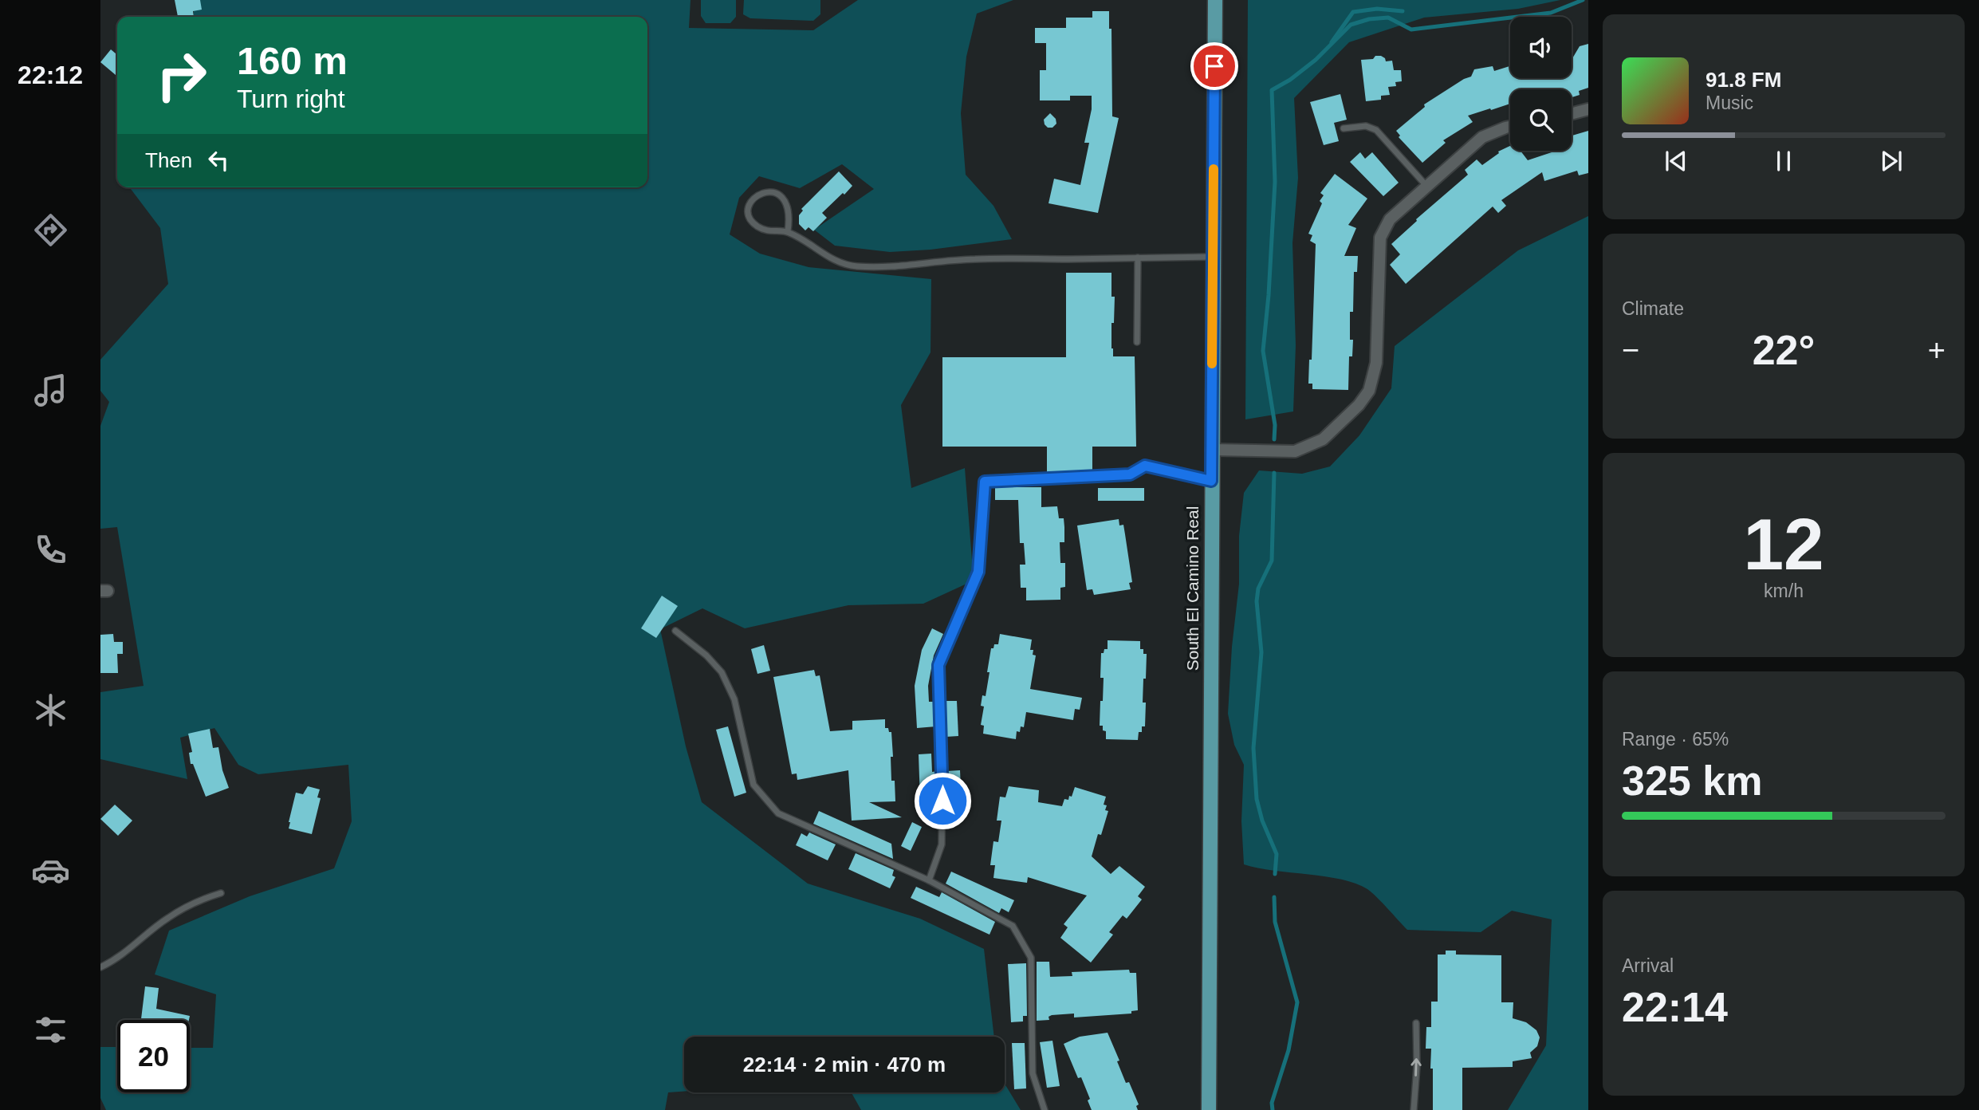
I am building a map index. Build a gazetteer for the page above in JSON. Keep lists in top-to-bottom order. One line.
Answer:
{"streets":{"main road":["South El Camino Real"]},"page":{"tabs":"22:12","turn":["160 m","Turn right"],"song":["91.8 FM","Music"],"then":"Then","tile":["Climate",["12","km/h"],["Range · 65%","325 km"],["Arrival","22:14"]],"heat":["−","22°","+"],"limit":"20","trip":"22:14 · 2 min · 470 m"}}
